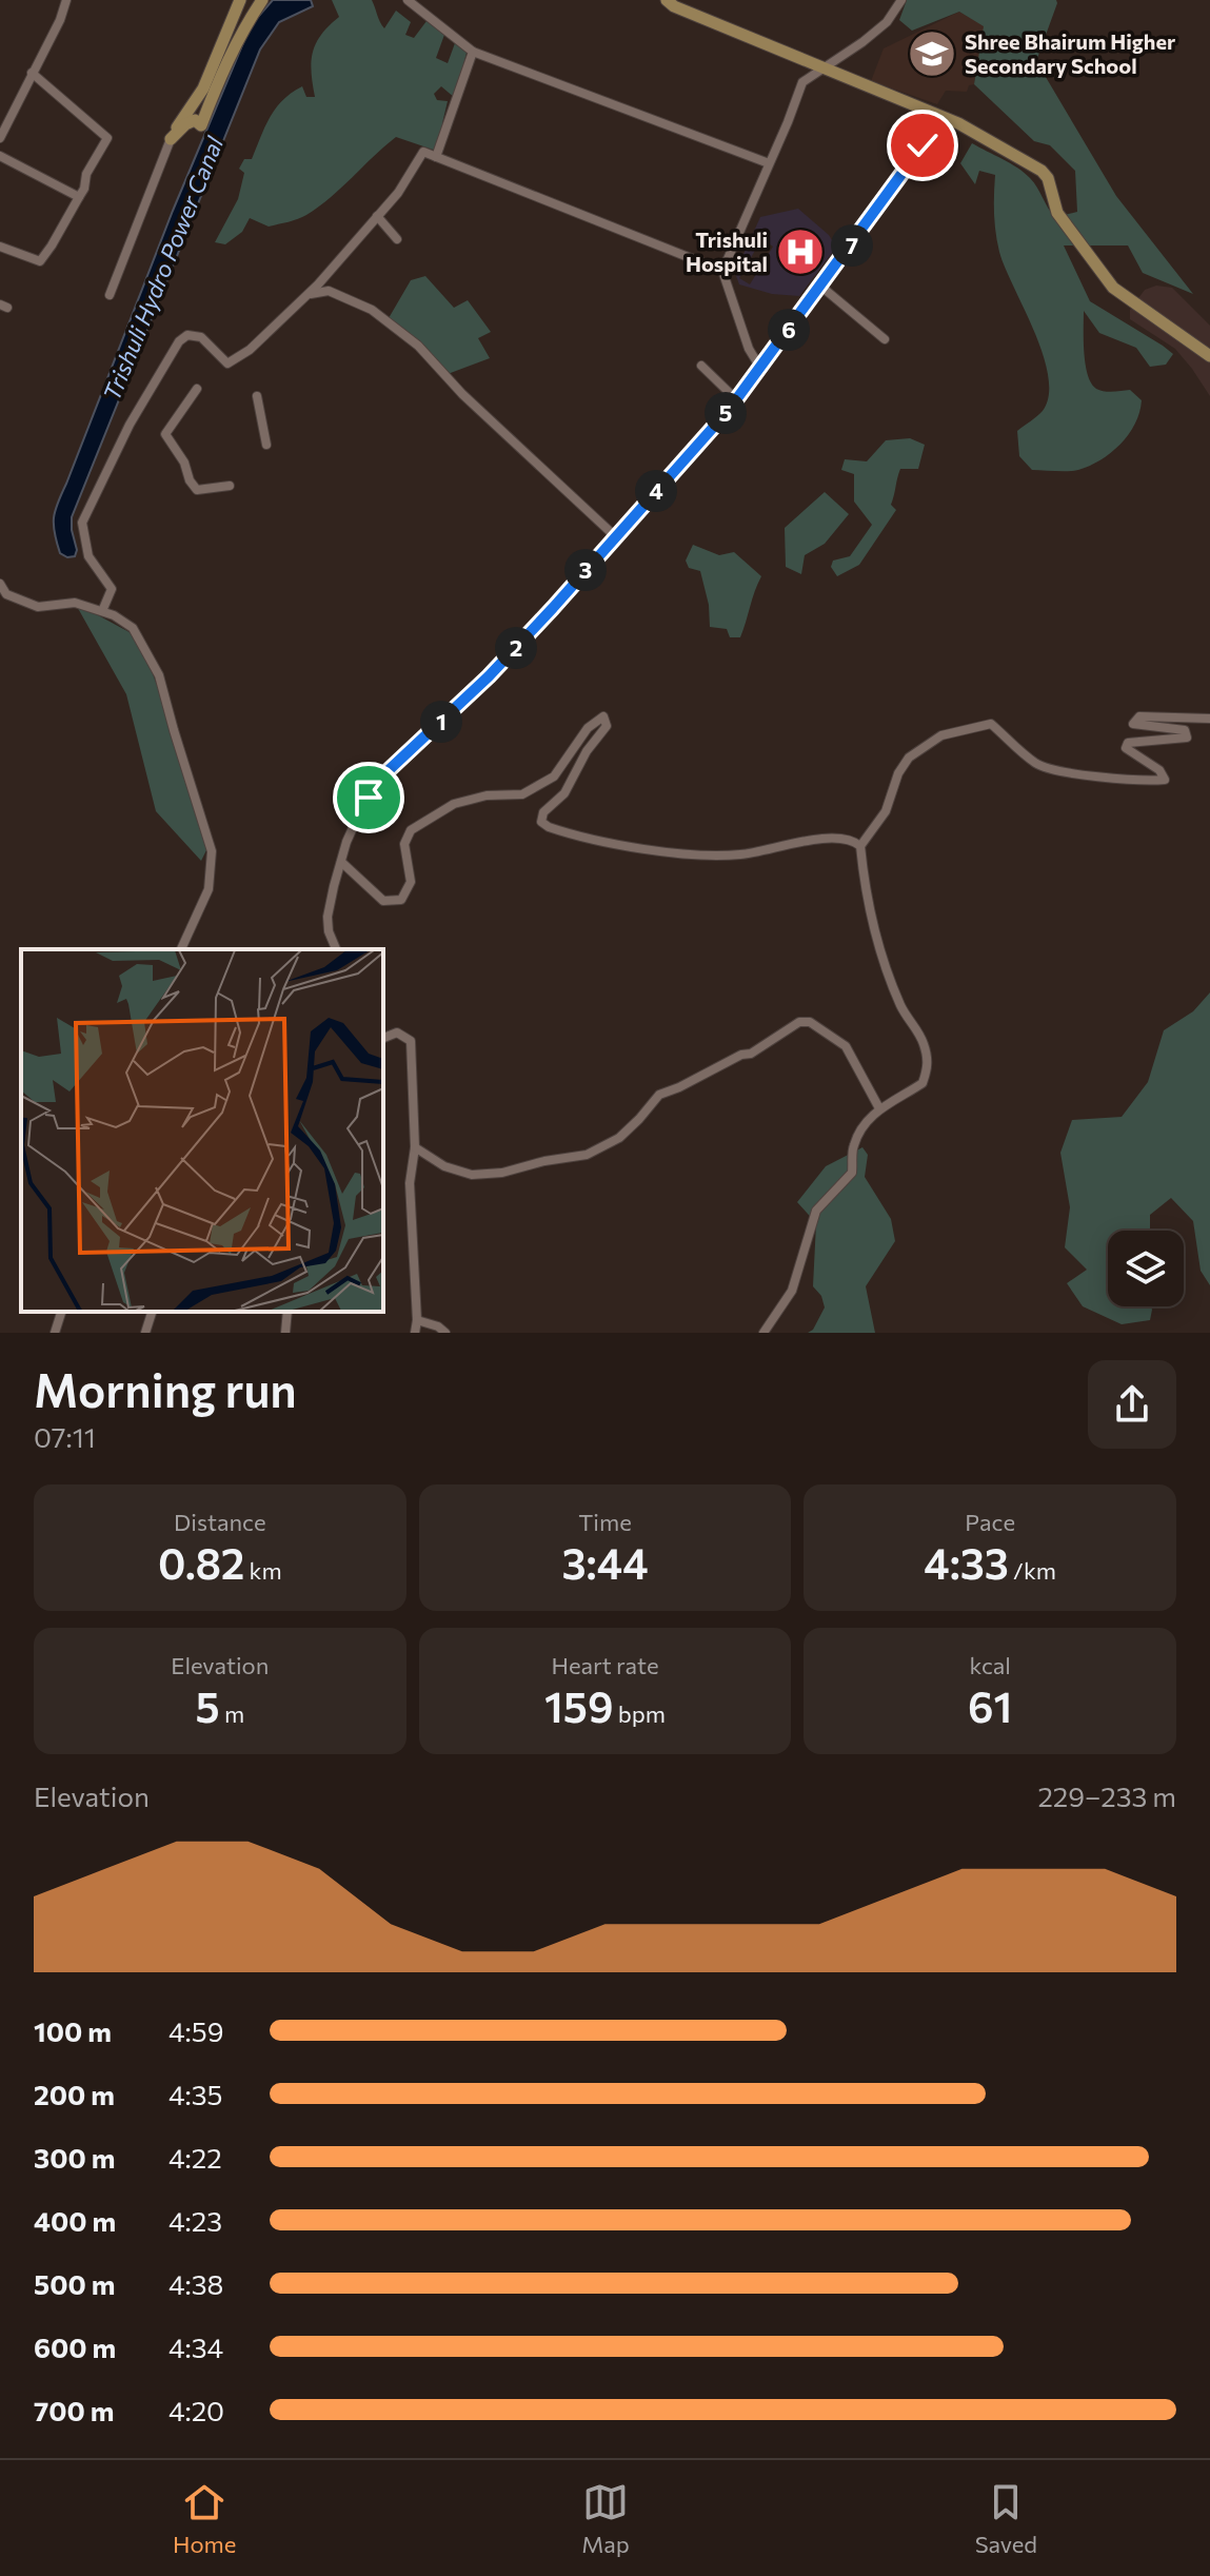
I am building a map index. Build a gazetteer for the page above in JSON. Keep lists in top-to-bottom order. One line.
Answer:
{"water":["Trishuli Hydro Power Canal"],"places":{"school or university":["Shree Bhairum Higher Secondary School"],"hospital":["Trishuli Hospital"]},"page":{"pins":["7","6","5","4","3","2","1"],"heading":["Morning run","07:11"],"stats":[["Distance","0.82 km"],["Time","3:44"],["Pace","4:33 /km"],["Elevation","5 m"],["Heart rate","159 bpm"],["kcal","61"]],"chart":["Elevation","229–233 m"],"list":[{"name":"100 m","note":"4:59"},{"name":"200 m","note":"4:35"},{"name":"300 m","note":"4:22"},{"name":"400 m","note":"4:23"},{"name":"500 m","note":"4:38"},{"name":"600 m","note":"4:34"},{"name":"700 m","note":"4:20"}],"tabs":["Home","Map","Saved"]}}
